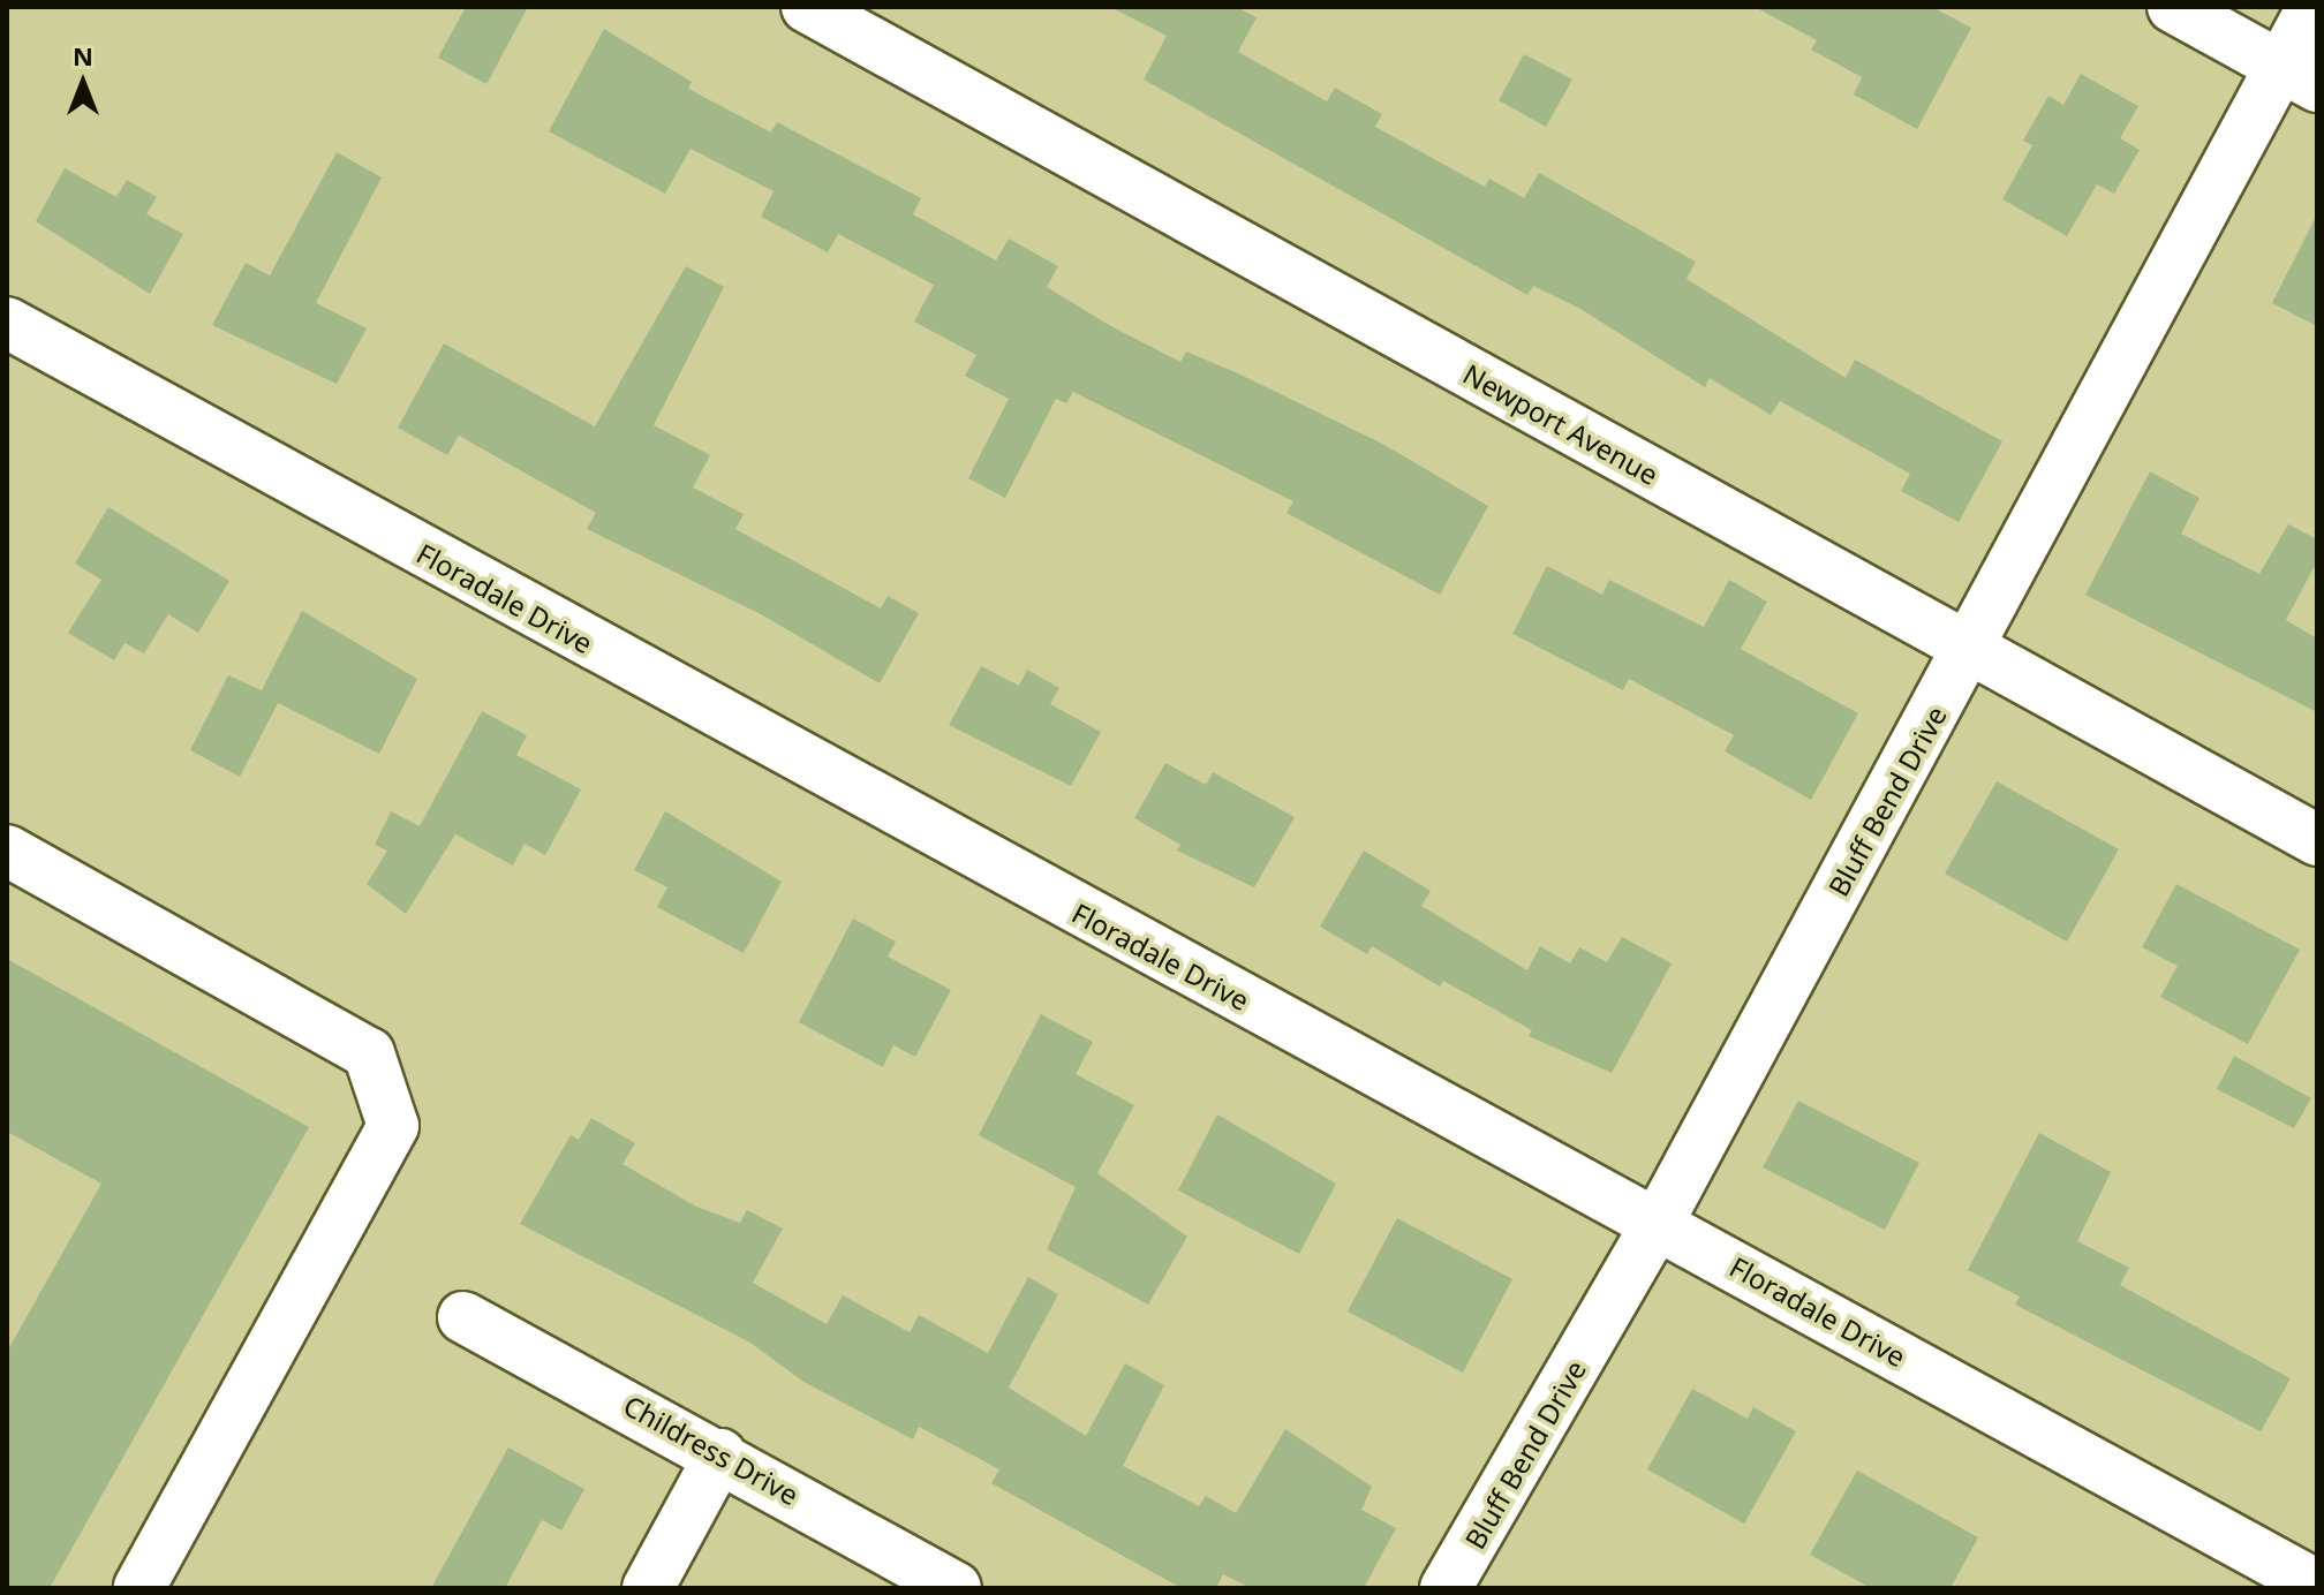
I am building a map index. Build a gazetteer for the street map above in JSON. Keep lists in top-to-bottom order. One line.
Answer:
{"streets":{"street":["Newport Avenue","Floradale Drive","Bluff Bend Drive","Childress Drive"]},"crossings":[["Newport Avenue","Bluff Bend Drive"],["Floradale Drive","Bluff Bend Drive"]],"north":"top"}
